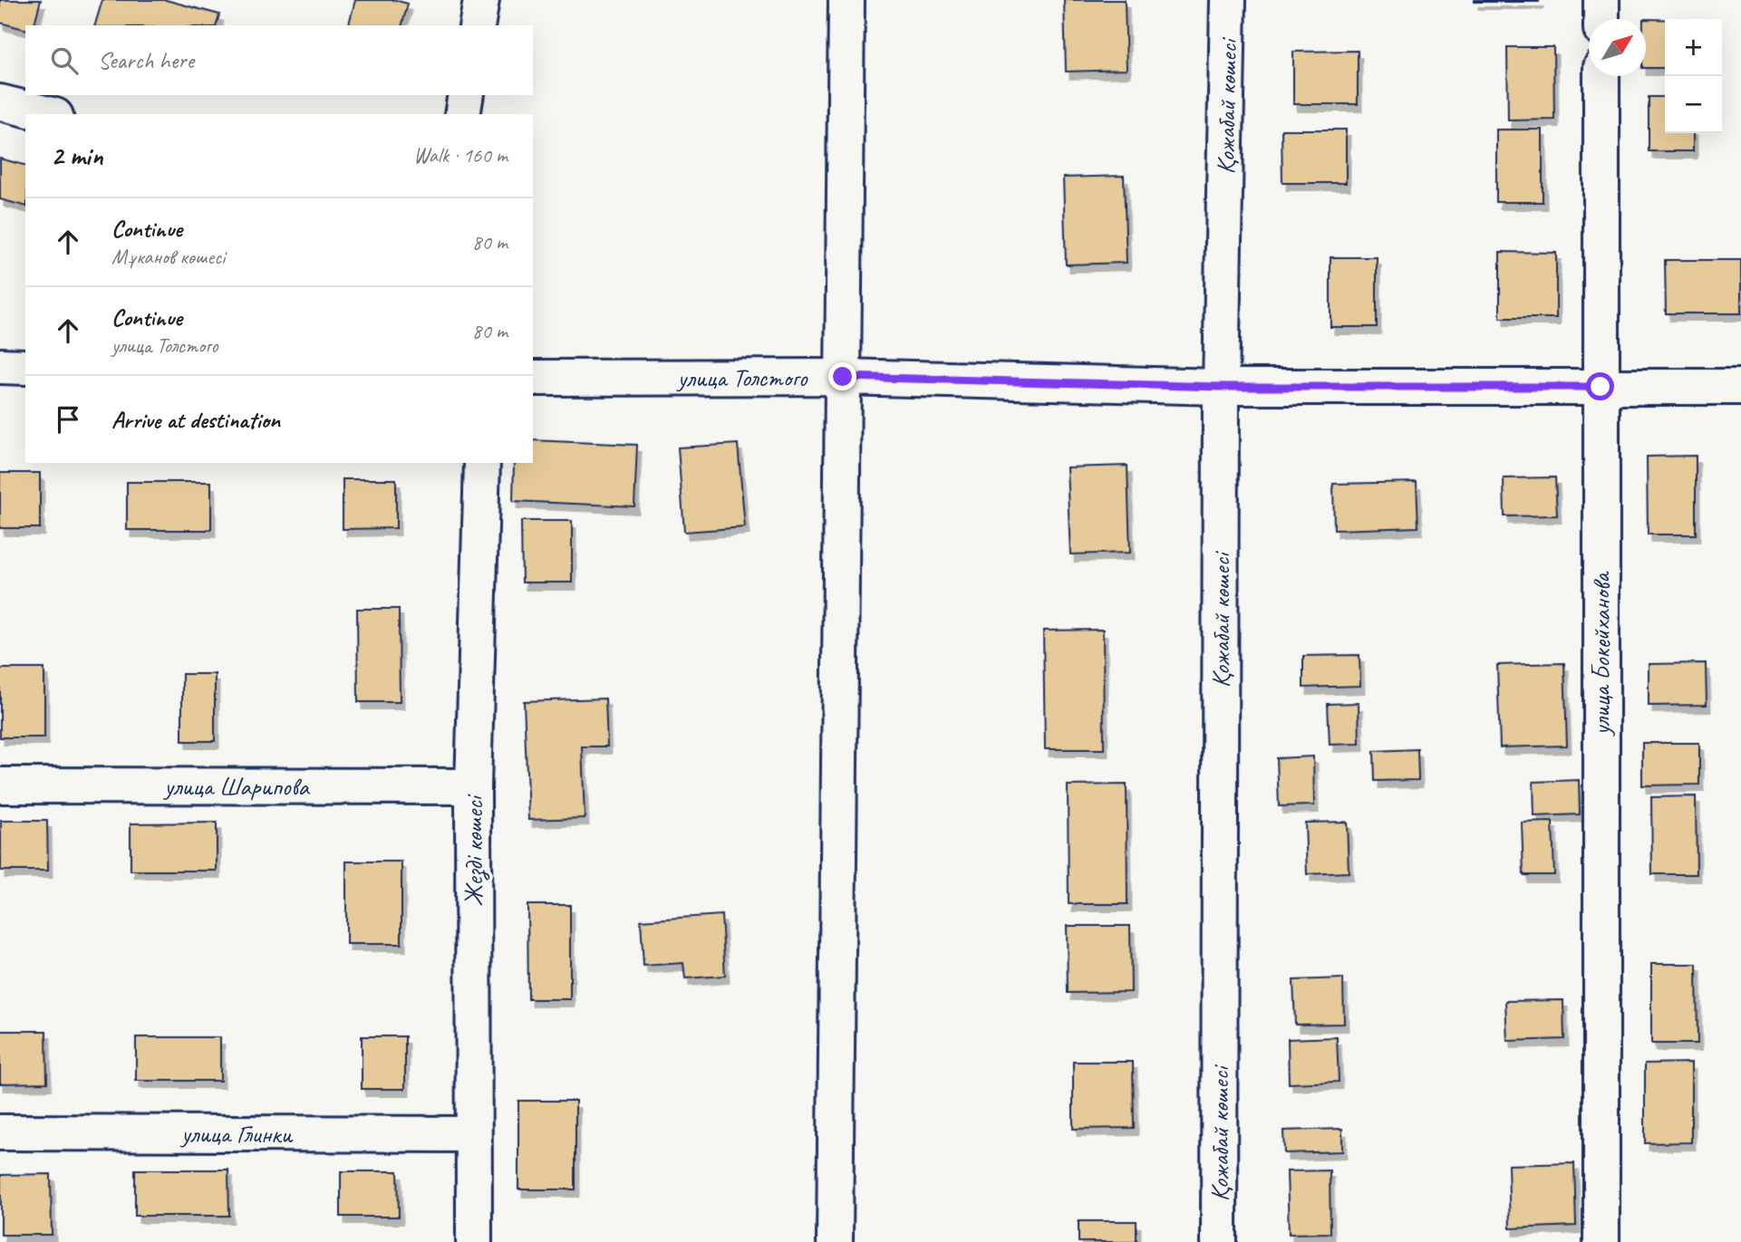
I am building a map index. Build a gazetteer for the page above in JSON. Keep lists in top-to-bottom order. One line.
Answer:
{"streets":{"street":["Қожабай көшесі","улица Толстого","улица Бокейханова","улица Шарипова","Жезді көшесі","улица Глинки"]},"crossings":[["Қожабай көшесі","улица Толстого"],["улица Толстого","улица Бокейханова"],["улица Шарипова","Жезді көшесі"],["Жезді көшесі","улица Глинки"]],"north":"top right","page":{"map_buttons":["+","−"],"search":"Search here","heading":["2 min","Walk · 160 m"],"list":[["Continue","Мұканов көшесі","80 m"],["Continue","улица Толстого","80 m"],"Arrive at destination"]}}
